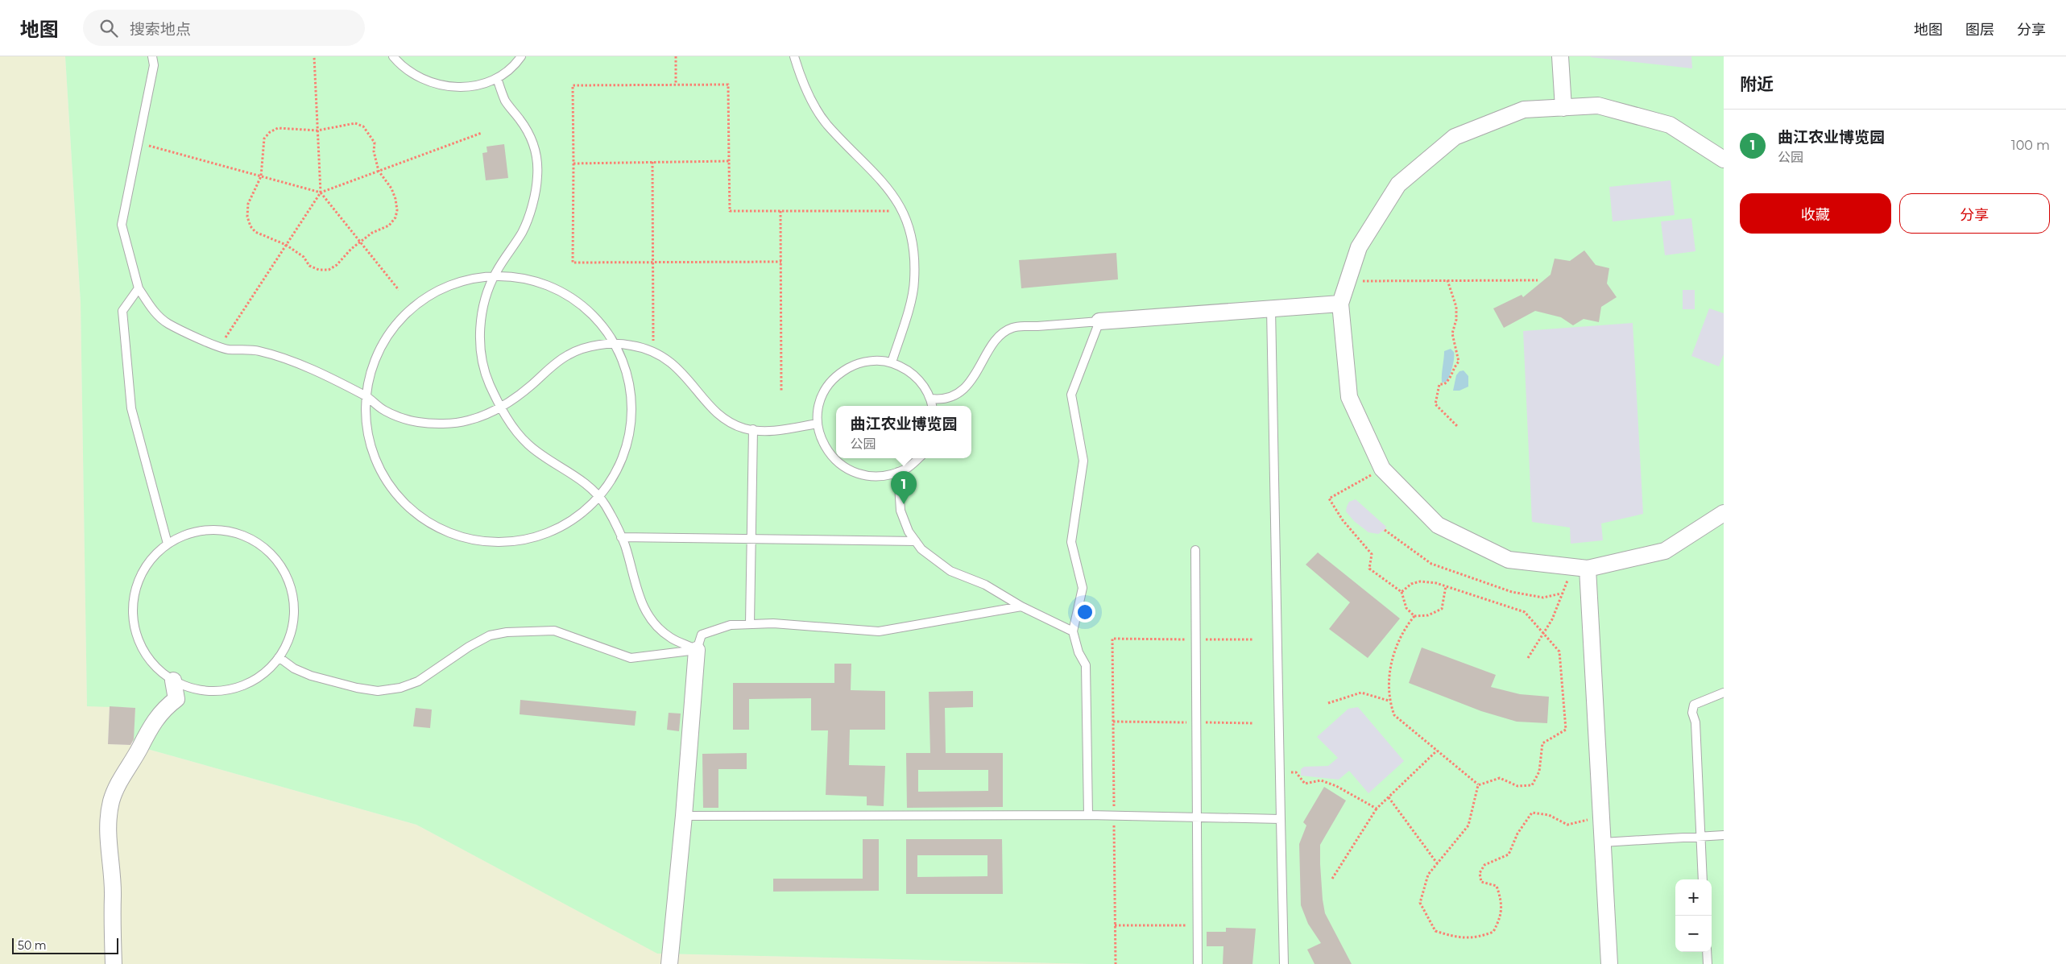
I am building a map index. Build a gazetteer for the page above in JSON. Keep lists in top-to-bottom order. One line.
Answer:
{"scale_bar":"50 m","page":{"header":"地图","search":"搜索地点","nav":["地图","图层","分享"],"heading":"附近","list":[{"mark":"1","name":"曲江农业博览园","note":"公园","value":"100 m"}],"buttons":["收藏","分享"],"popup":["曲江农业博览园","公园"],"pins":"1","map_buttons":["+","−"],"scale":"50 m"}}
